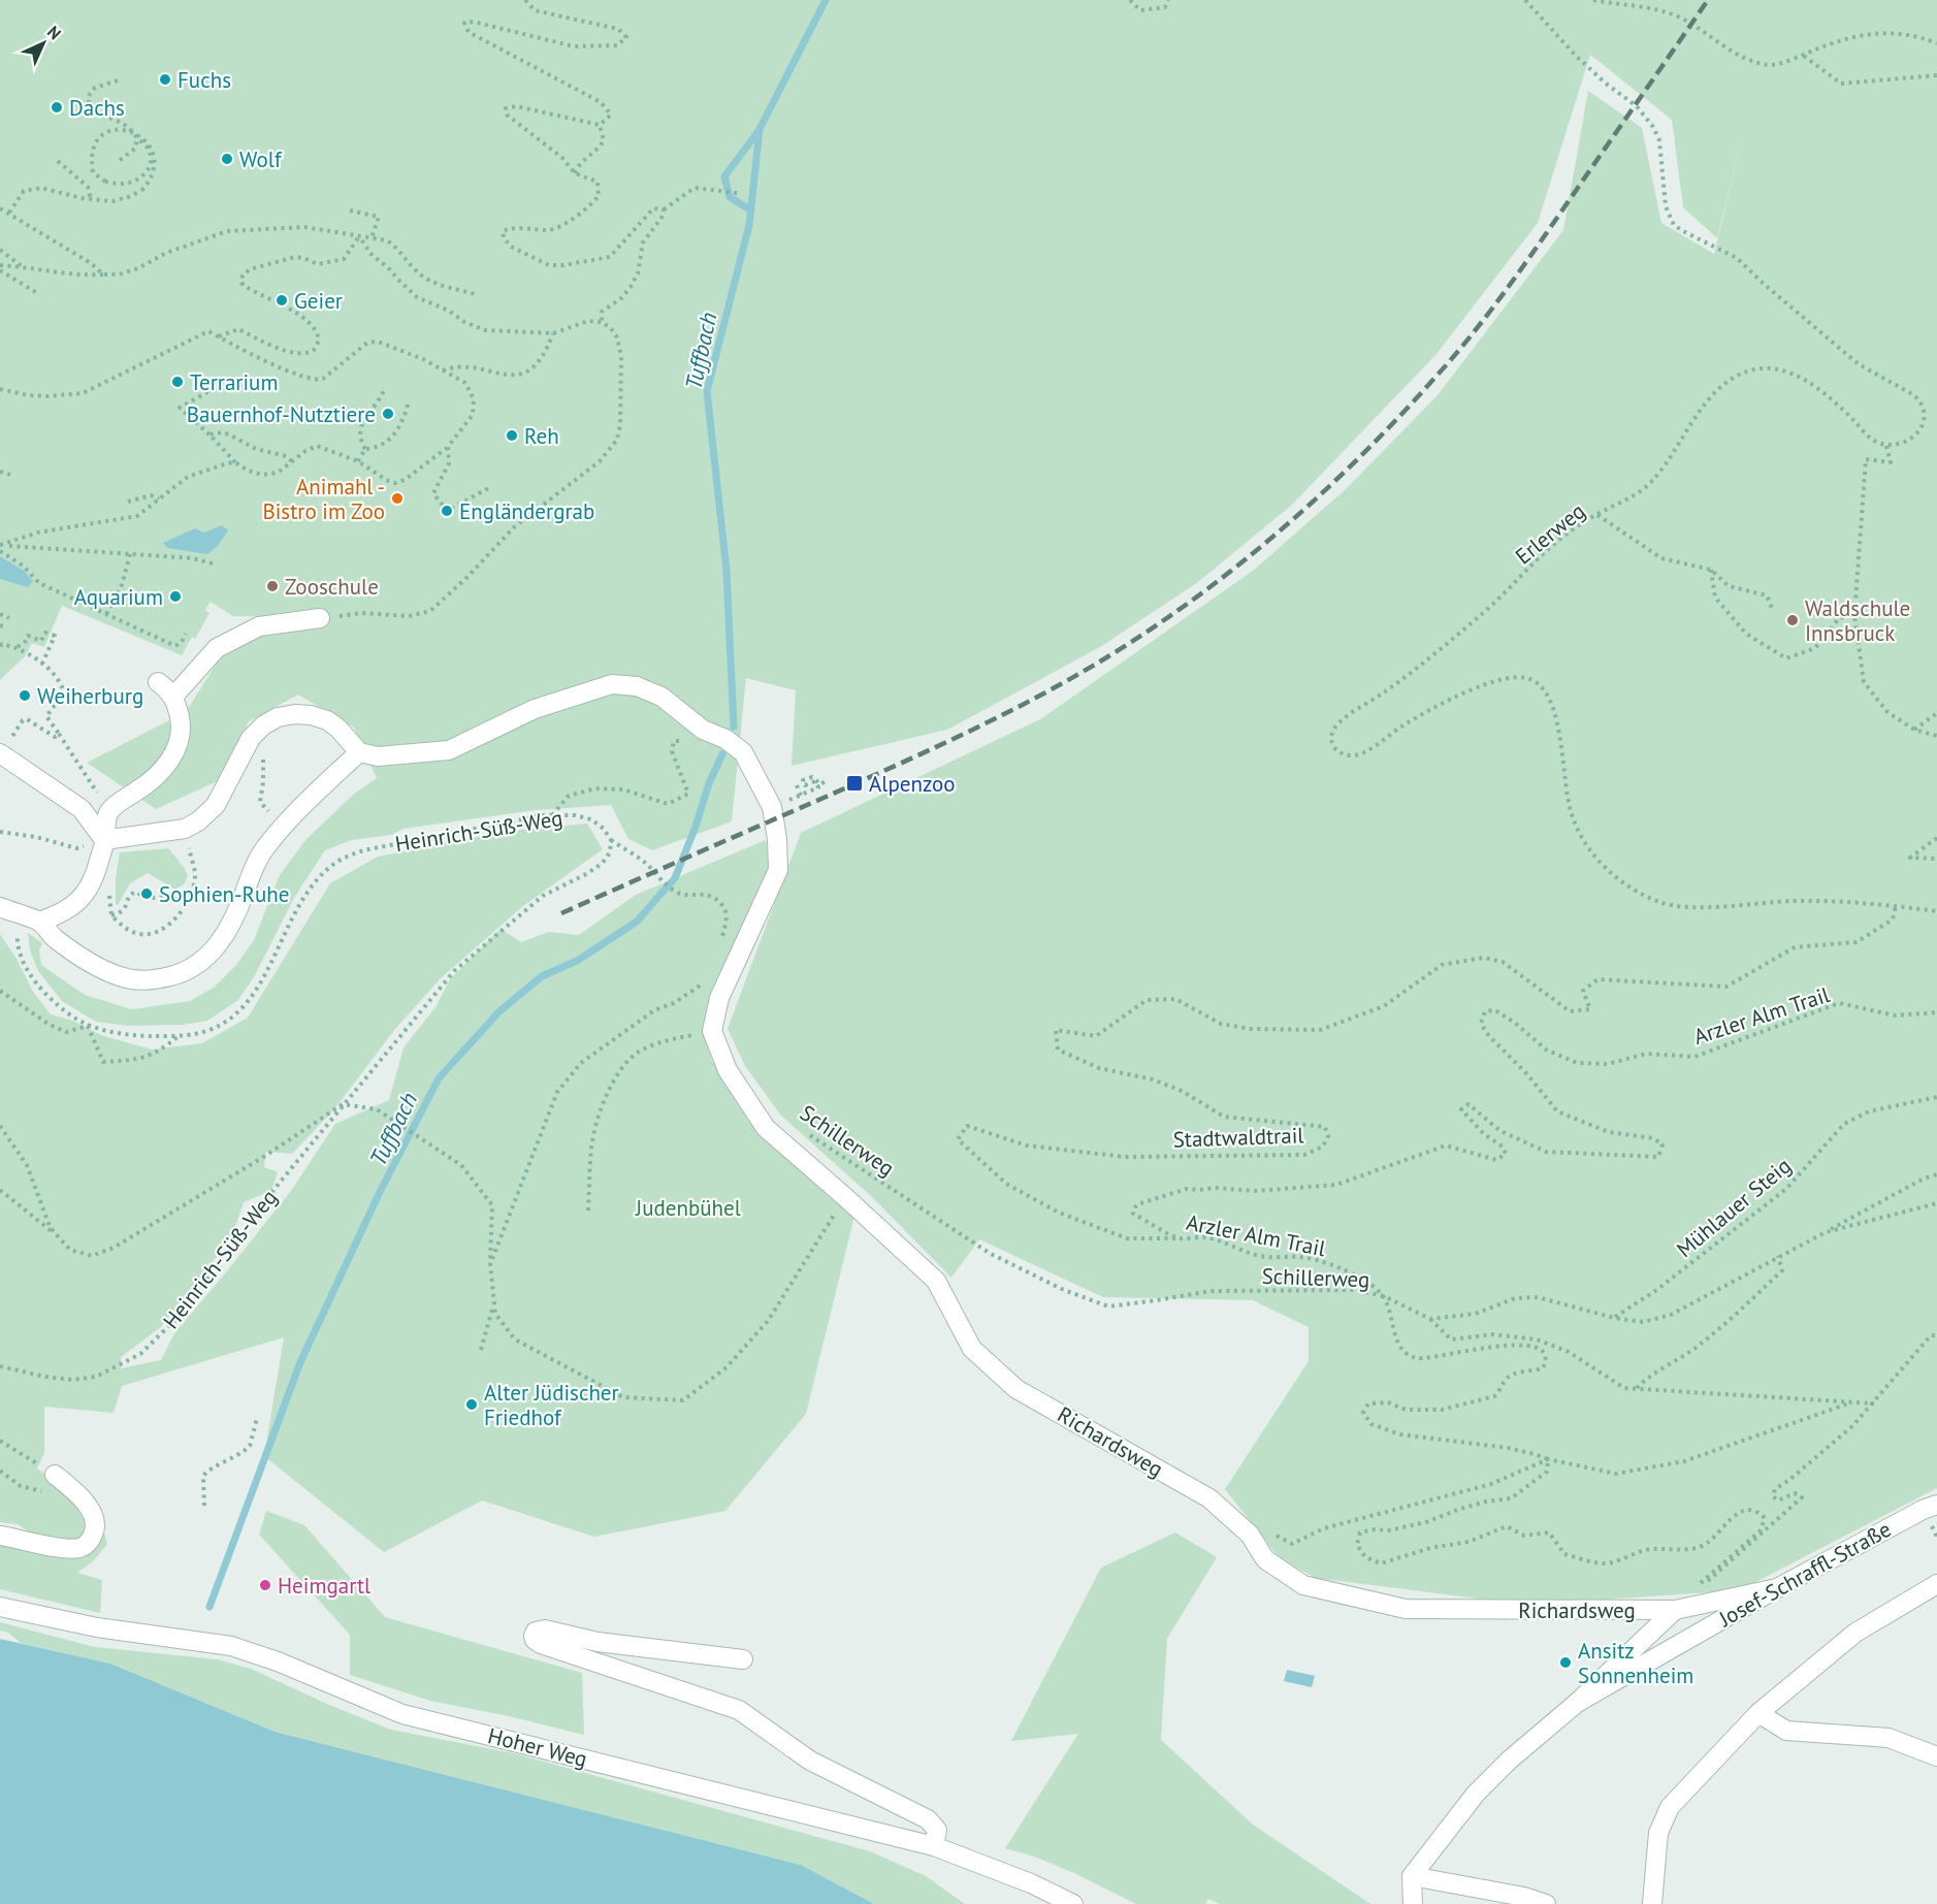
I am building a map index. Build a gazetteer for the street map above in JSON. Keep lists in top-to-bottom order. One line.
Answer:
{"streets":{"street":["Richardsweg","Josef-Schraffl-Straße","Hoher Weg"],"path":["Erlerweg","Heinrich-Süß-Weg","Arzler Alm Trail","Stadtwaldtrail","Schillerweg","Mühlauer Steig"]},"crossings":[["Erlerweg","Stadtwaldtrail"],["Arzler Alm Trail","Stadtwaldtrail"],["Arzler Alm Trail","Schillerweg"],["Richardsweg","Josef-Schraffl-Straße"]],"water":["Tuffbach"],"parks":["Judenbühel"],"places":{"other":["Fuchs","Dachs","Wolf","Geier","Terrarium","Bauernhof-Nutztiere","Reh","Animahl - Bistro im Zoo","Engländergrab","Zooschule","Aquarium","Waldschule Innsbruck","Weiherburg","Sophien-Ruhe","Alter Jüdischer Friedhof","Heimgartl","Ansitz Sonnenheim"],"transit":["Alpenzoo"]},"north":"top right"}
